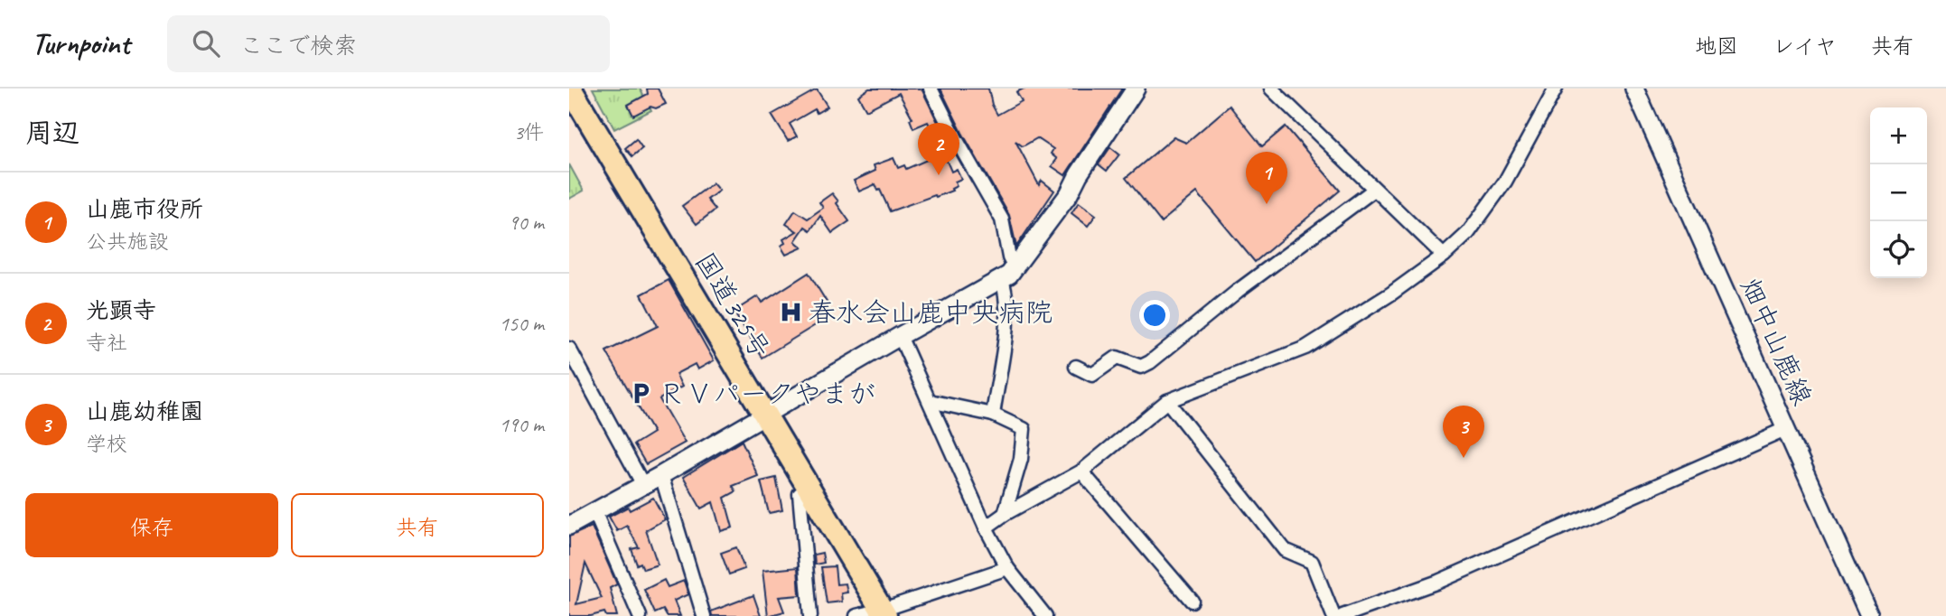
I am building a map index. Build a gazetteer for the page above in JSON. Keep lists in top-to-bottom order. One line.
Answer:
{"streets":{"highway":["国道325号"],"main road":["畑中山鹿線"]},"places":{"hospital":["春水会山鹿中央病院"],"parking":["ＲＶパークやまが"]},"page":{"header":"Turnpoint","search":"ここで検索","nav":["地図","レイヤ","共有"],"heading":["周辺","3件"],"map_buttons":["+","−"],"pins":["2","1","3"],"list":[{"mark":"1","name":"山鹿市役所","note":"公共施設","value":"90 m"},{"mark":"2","name":"光顕寺","note":"寺社","value":"150 m"},{"mark":"3","name":"山鹿幼稚園","note":"学校","value":"190 m"}],"buttons":["保存","共有"]}}
